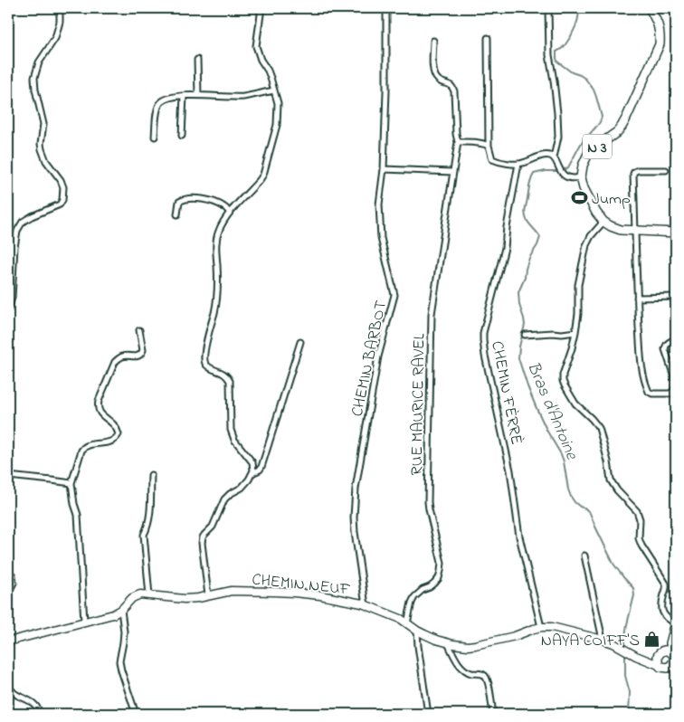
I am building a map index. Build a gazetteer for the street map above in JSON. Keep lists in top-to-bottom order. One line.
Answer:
{"streets":{"main road":["N 3","CHEMIN NEUF"],"street":["CHEMIN BARBOT","CHEMIN FÈRRÈ","RUE MAURICE RAVEL"]},"crossings":[["CHEMIN BARBOT","CHEMIN NEUF"],["CHEMIN FÈRRÈ","CHEMIN NEUF"],["RUE MAURICE RAVEL","CHEMIN NEUF"]],"water":["Bras d'Antoine"],"places":{"sports":["Jump"],"shop":["NAYA COIFF'S"]}}
